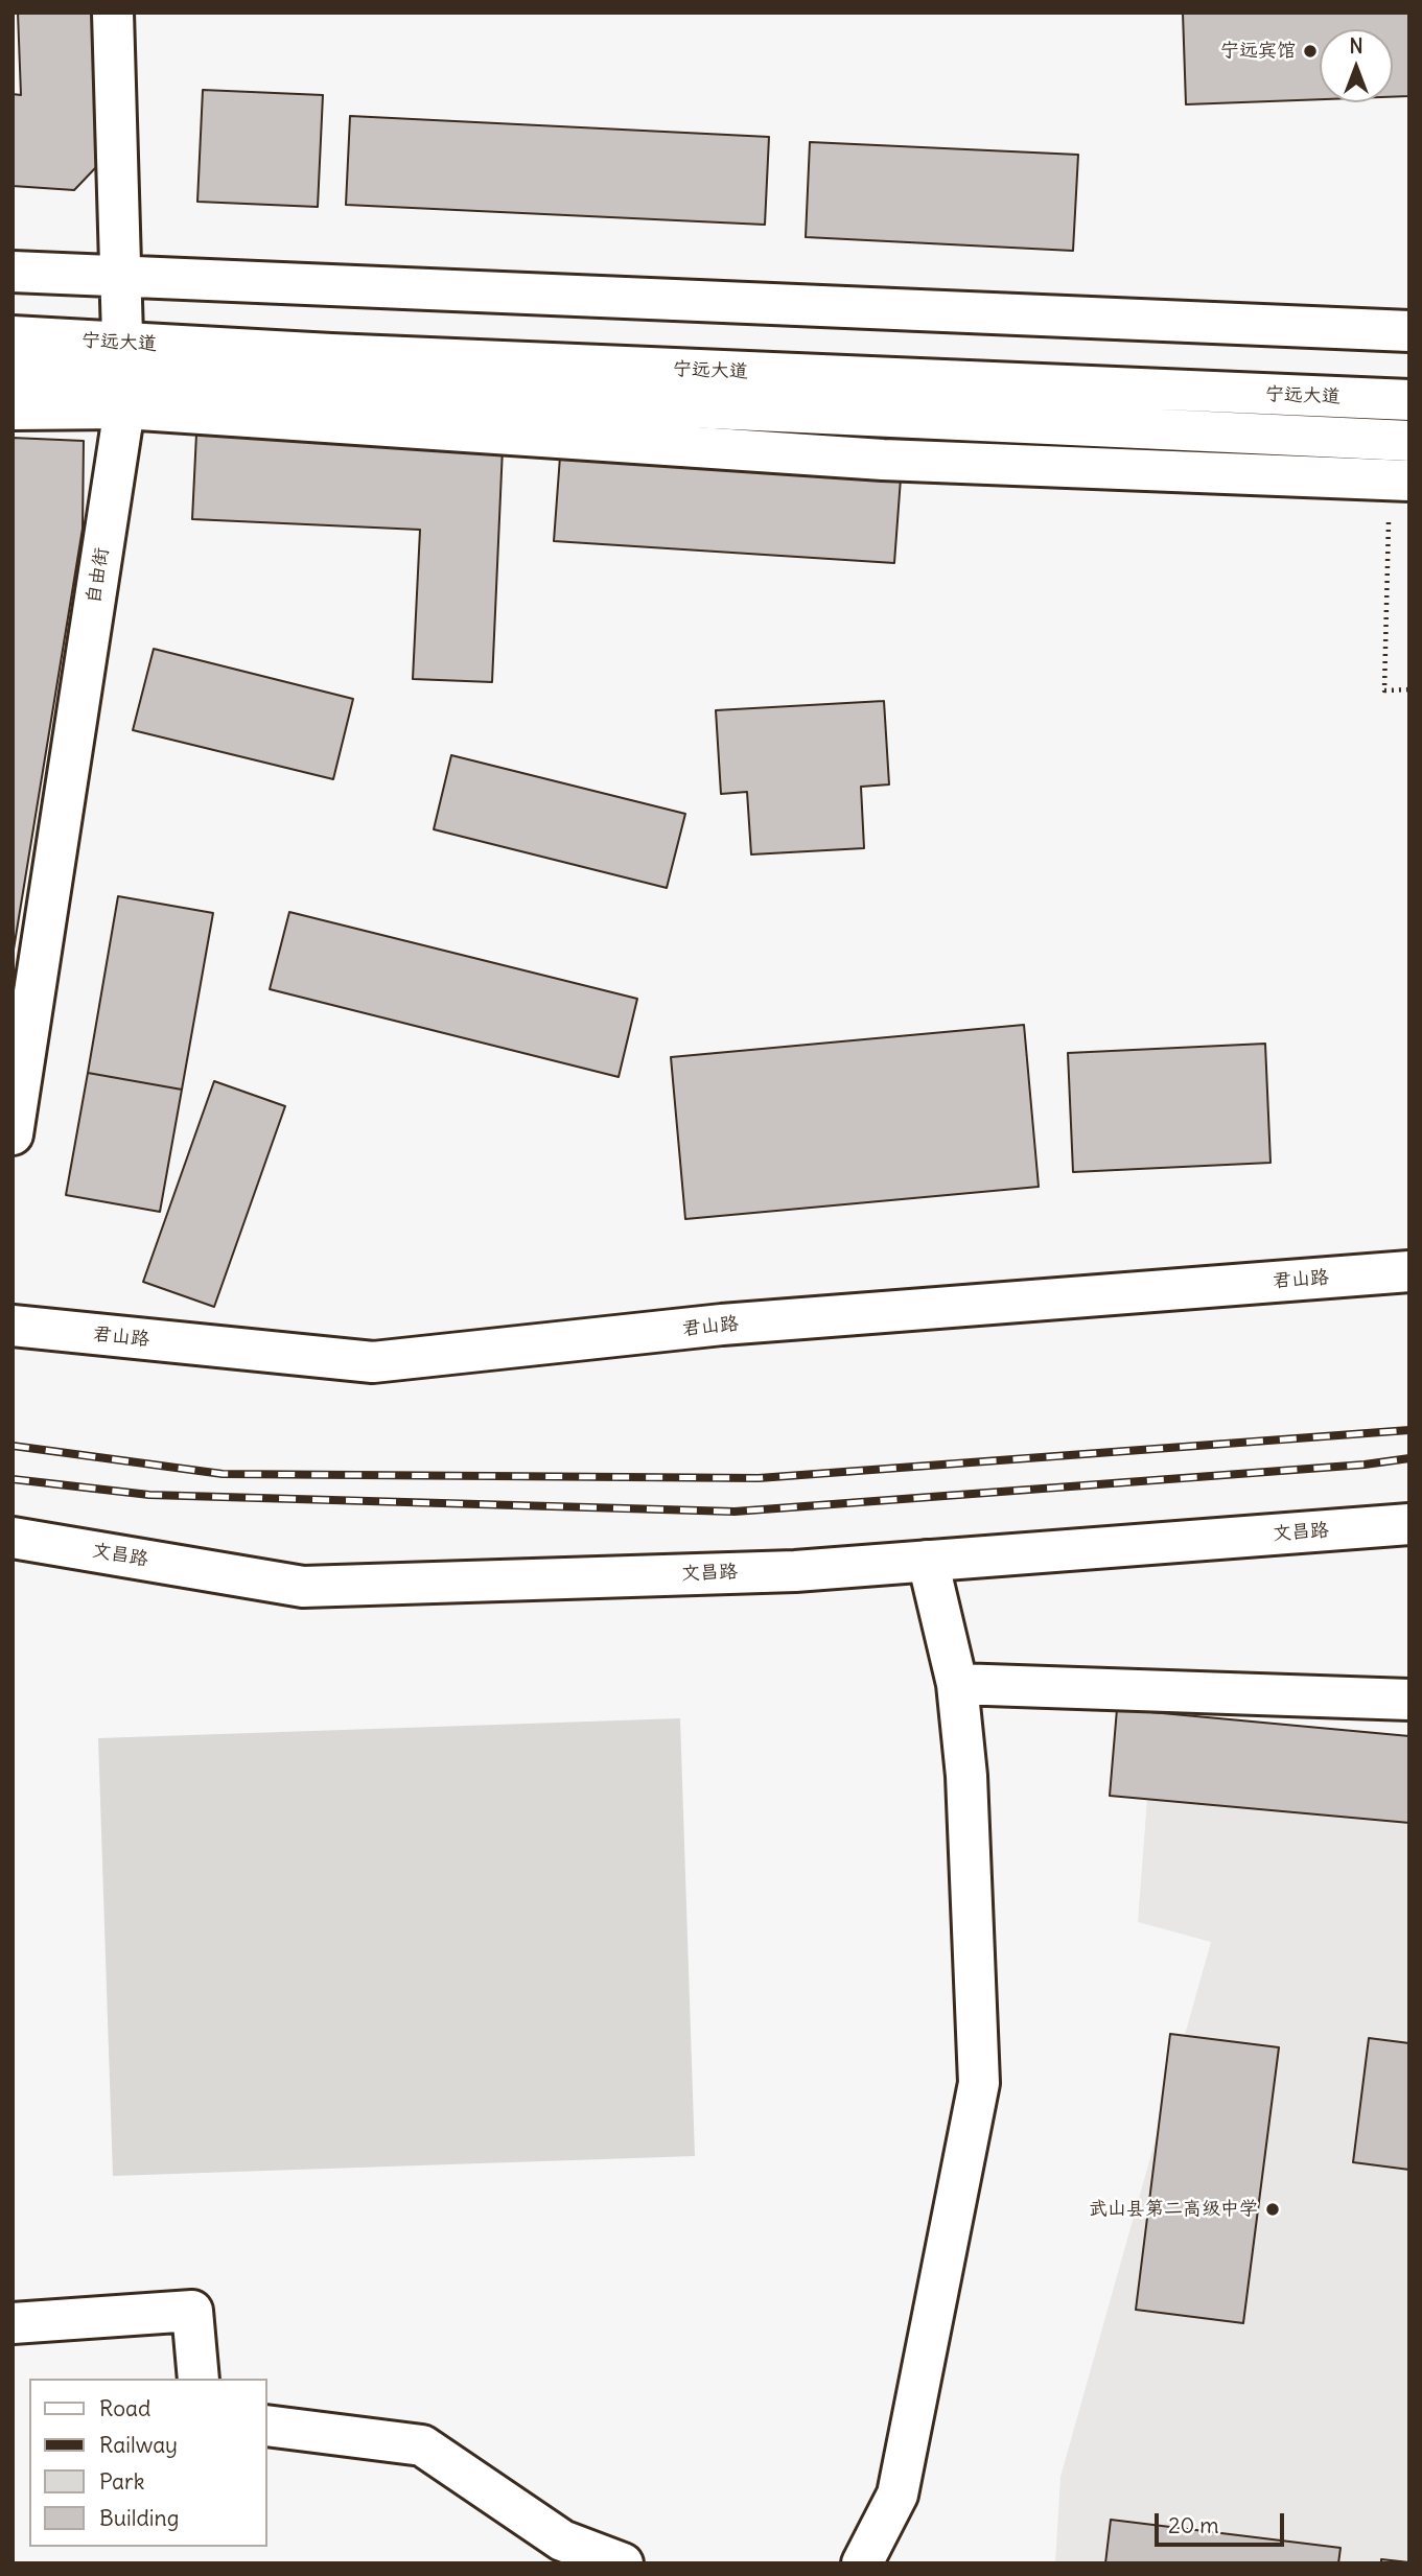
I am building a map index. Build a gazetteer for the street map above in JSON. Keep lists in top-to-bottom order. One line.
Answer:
{"streets":{"street":["宁远大道","自由街","君山路","文昌路"]},"crossings":[["宁远大道","自由街"]],"places":["宁远宾馆","武山县第二高级中学"],"legend":["Road","Railway","Park","Building"],"scale_bar":"20 m","north":"top"}
